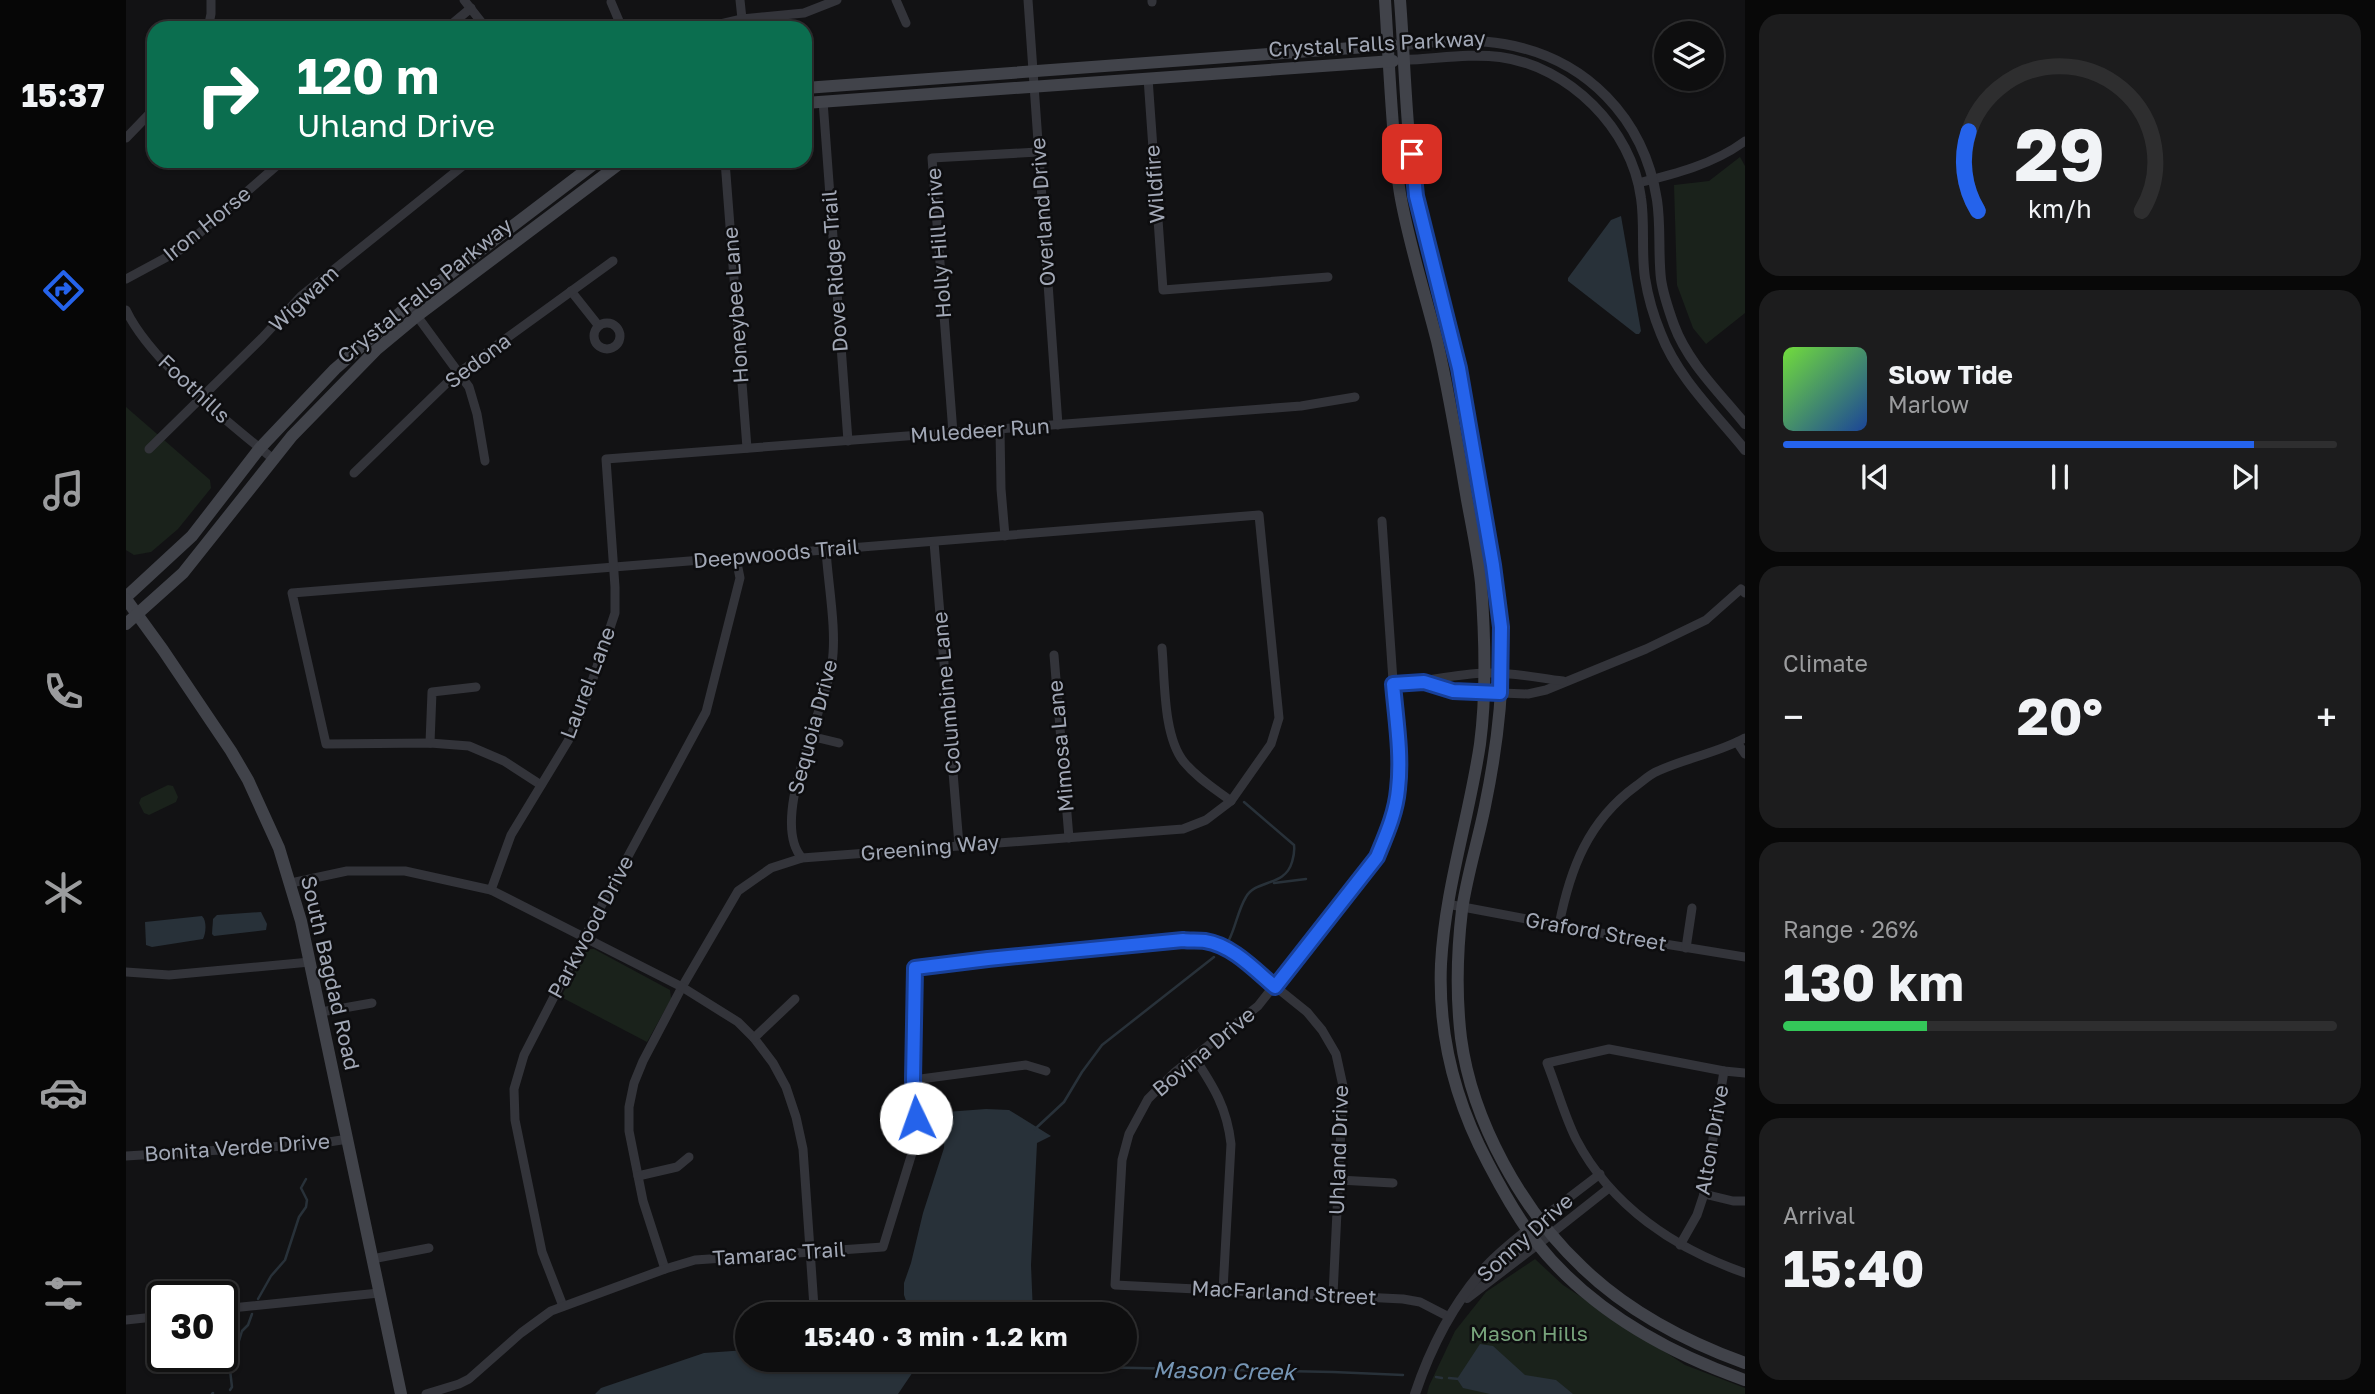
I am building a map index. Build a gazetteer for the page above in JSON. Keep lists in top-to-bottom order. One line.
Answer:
{"streets":{"main road":["Crystal Falls Parkway","South Bagdad Road"],"street":["Wildfire","Overland Drive","Iron Horse","Holly Hill Drive","Dove Ridge Trail","Wigwam","Honeybee Lane","Sedona","Foothills","Muledeer Run","Deepwoods Trail","Laurel Lane","Columbine Lane","Sequoia Drive","Mimosa Lane","Greening Way","Parkwood Drive","Graford Street","Bovina Drive","Alton Drive","Bonita Verde Drive","Uhland Drive","Sonny Drive","Tamarac Trail","MacFarland Street"]},"crossings":[["Crystal Falls Parkway","Wildfire"],["Crystal Falls Parkway","Overland Drive"],["Crystal Falls Parkway","Dove Ridge Trail"],["Crystal Falls Parkway","Foothills"],["Crystal Falls Parkway","South Bagdad Road"],["Overland Drive","Holly Hill Drive"],["Overland Drive","Muledeer Run"],["Holly Hill Drive","Muledeer Run"],["Dove Ridge Trail","Muledeer Run"],["Wigwam","Foothills"],["Honeybee Lane","Muledeer Run"],["Muledeer Run","Laurel Lane"],["Deepwoods Trail","Laurel Lane"],["Deepwoods Trail","Columbine Lane"],["Deepwoods Trail","Sequoia Drive"],["Deepwoods Trail","Greening Way"],["Deepwoods Trail","Parkwood Drive"],["Columbine Lane","Greening Way"],["Sequoia Drive","Greening Way"],["Mimosa Lane","Greening Way"],["Greening Way","Tamarac Trail"],["Parkwood Drive","Tamarac Trail"],["South Bagdad Road","Bonita Verde Drive"],["Bovina Drive","Uhland Drive"],["Bovina Drive","MacFarland Street"],["Uhland Drive","Tamarac Trail"],["Uhland Drive","MacFarland Street"],["Sonny Drive","MacFarland Street"]],"water":["Mason Creek"],"parks":["Mason Hills"],"page":{"tabs":"15:37","turn":["120 m","Uhland Drive"],"song":["Slow Tide","Marlow"],"tile":["Climate",["Range · 26%","130 km"],["Arrival","15:40"]],"heat":["−","20°","+"],"limit":"30","trip":"15:40 · 3 min · 1.2 km","gauge":["29","km/h"]}}
